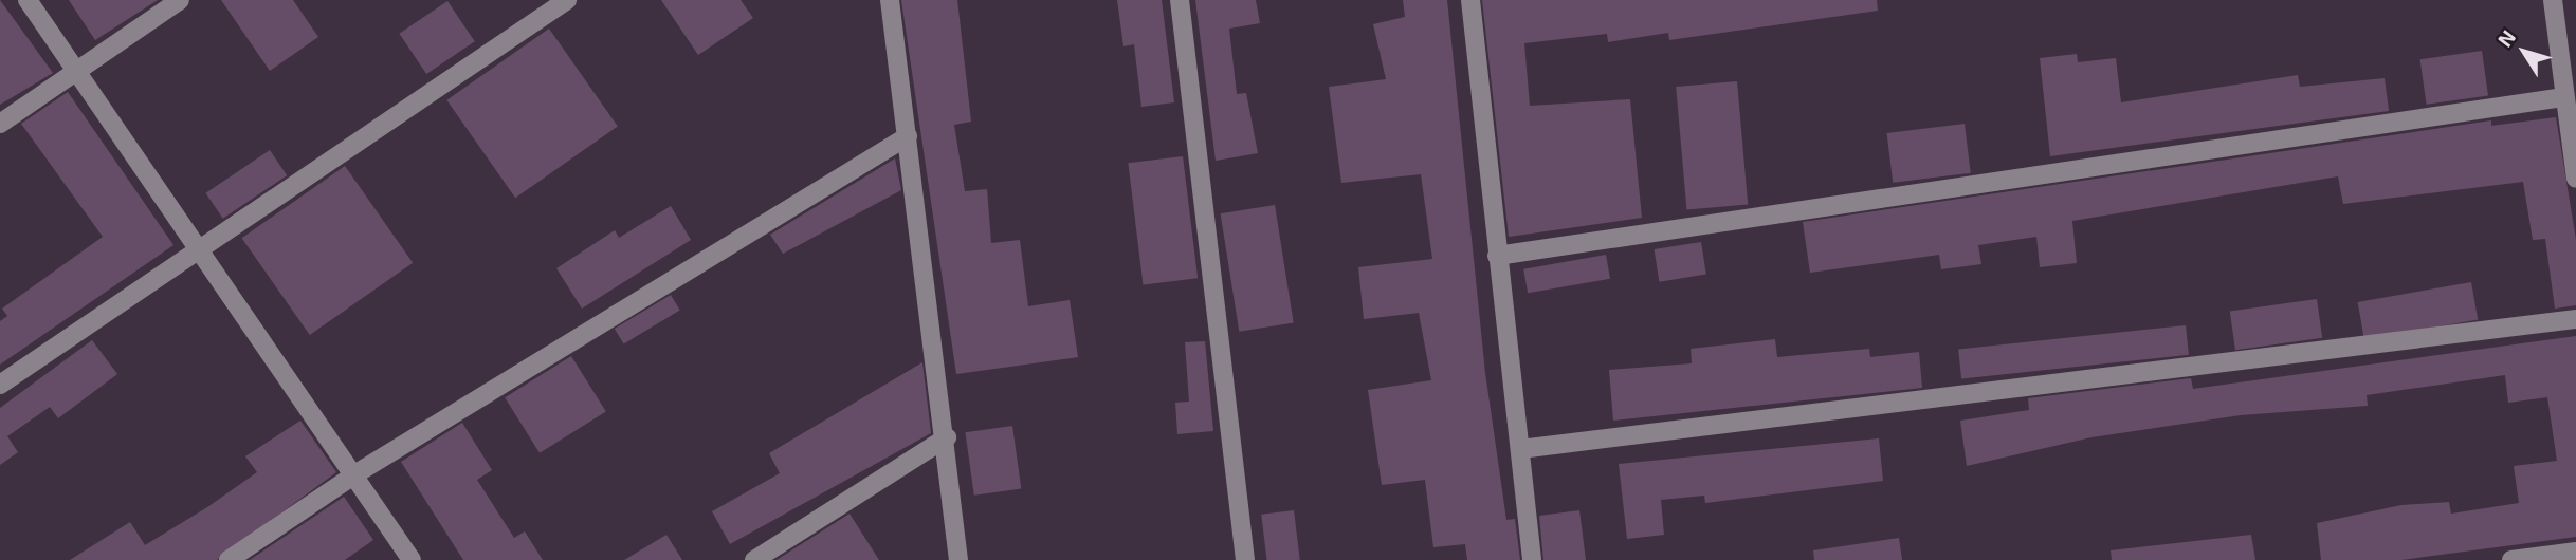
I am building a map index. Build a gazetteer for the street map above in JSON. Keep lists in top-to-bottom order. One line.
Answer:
{"north":"top left"}
